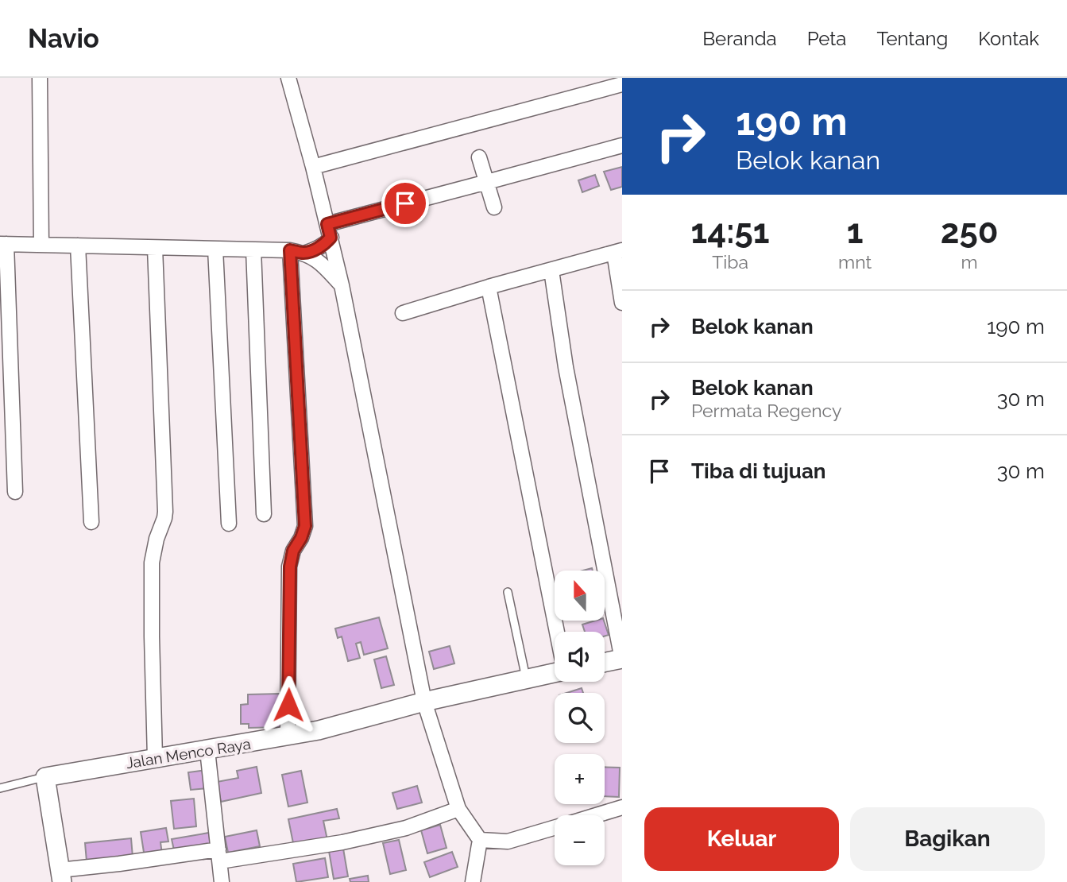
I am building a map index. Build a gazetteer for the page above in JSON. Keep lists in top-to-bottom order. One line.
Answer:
{"streets":{"street":["Jalan Menco Raya"]},"north":"top","page":{"header":"Navio","nav":["Beranda","Peta","Tentang","Kontak"],"turn":["190 m","Belok kanan"],"eta":["14:51","Tiba","1","mnt","250","m"],"list":[{"name":"Belok kanan","value":"190 m"},{"name":"Belok kanan","note":"Permata Regency","value":"30 m"},{"name":"Tiba di tujuan","value":"30 m"}],"map_buttons":["+","−"],"buttons":["Keluar","Bagikan"]}}
